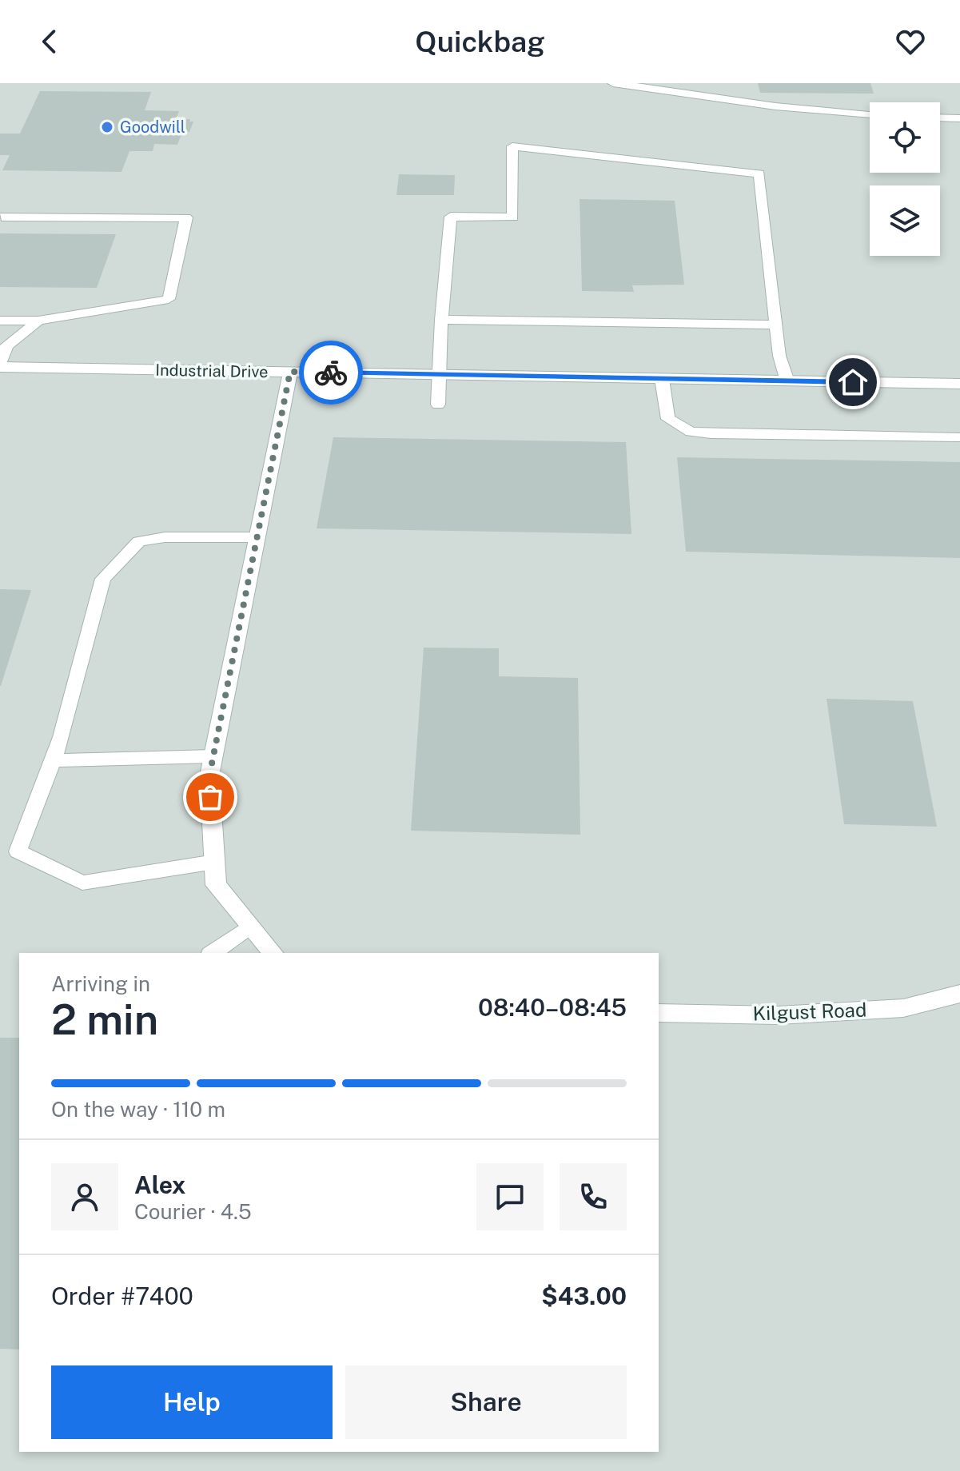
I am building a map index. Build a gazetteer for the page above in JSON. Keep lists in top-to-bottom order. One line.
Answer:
{"streets":{"street":["Industrial Drive","Kilgust Road"]},"places":["Goodwill"],"page":{"header":"Quickbag","heading":["2 min","Arriving in","08:40–08:45"],"panel":["Alex","Courier · 4.5","Order #7400","$43.00"],"bar":"On the way · 110 m","buttons":["Help","Share"]}}
